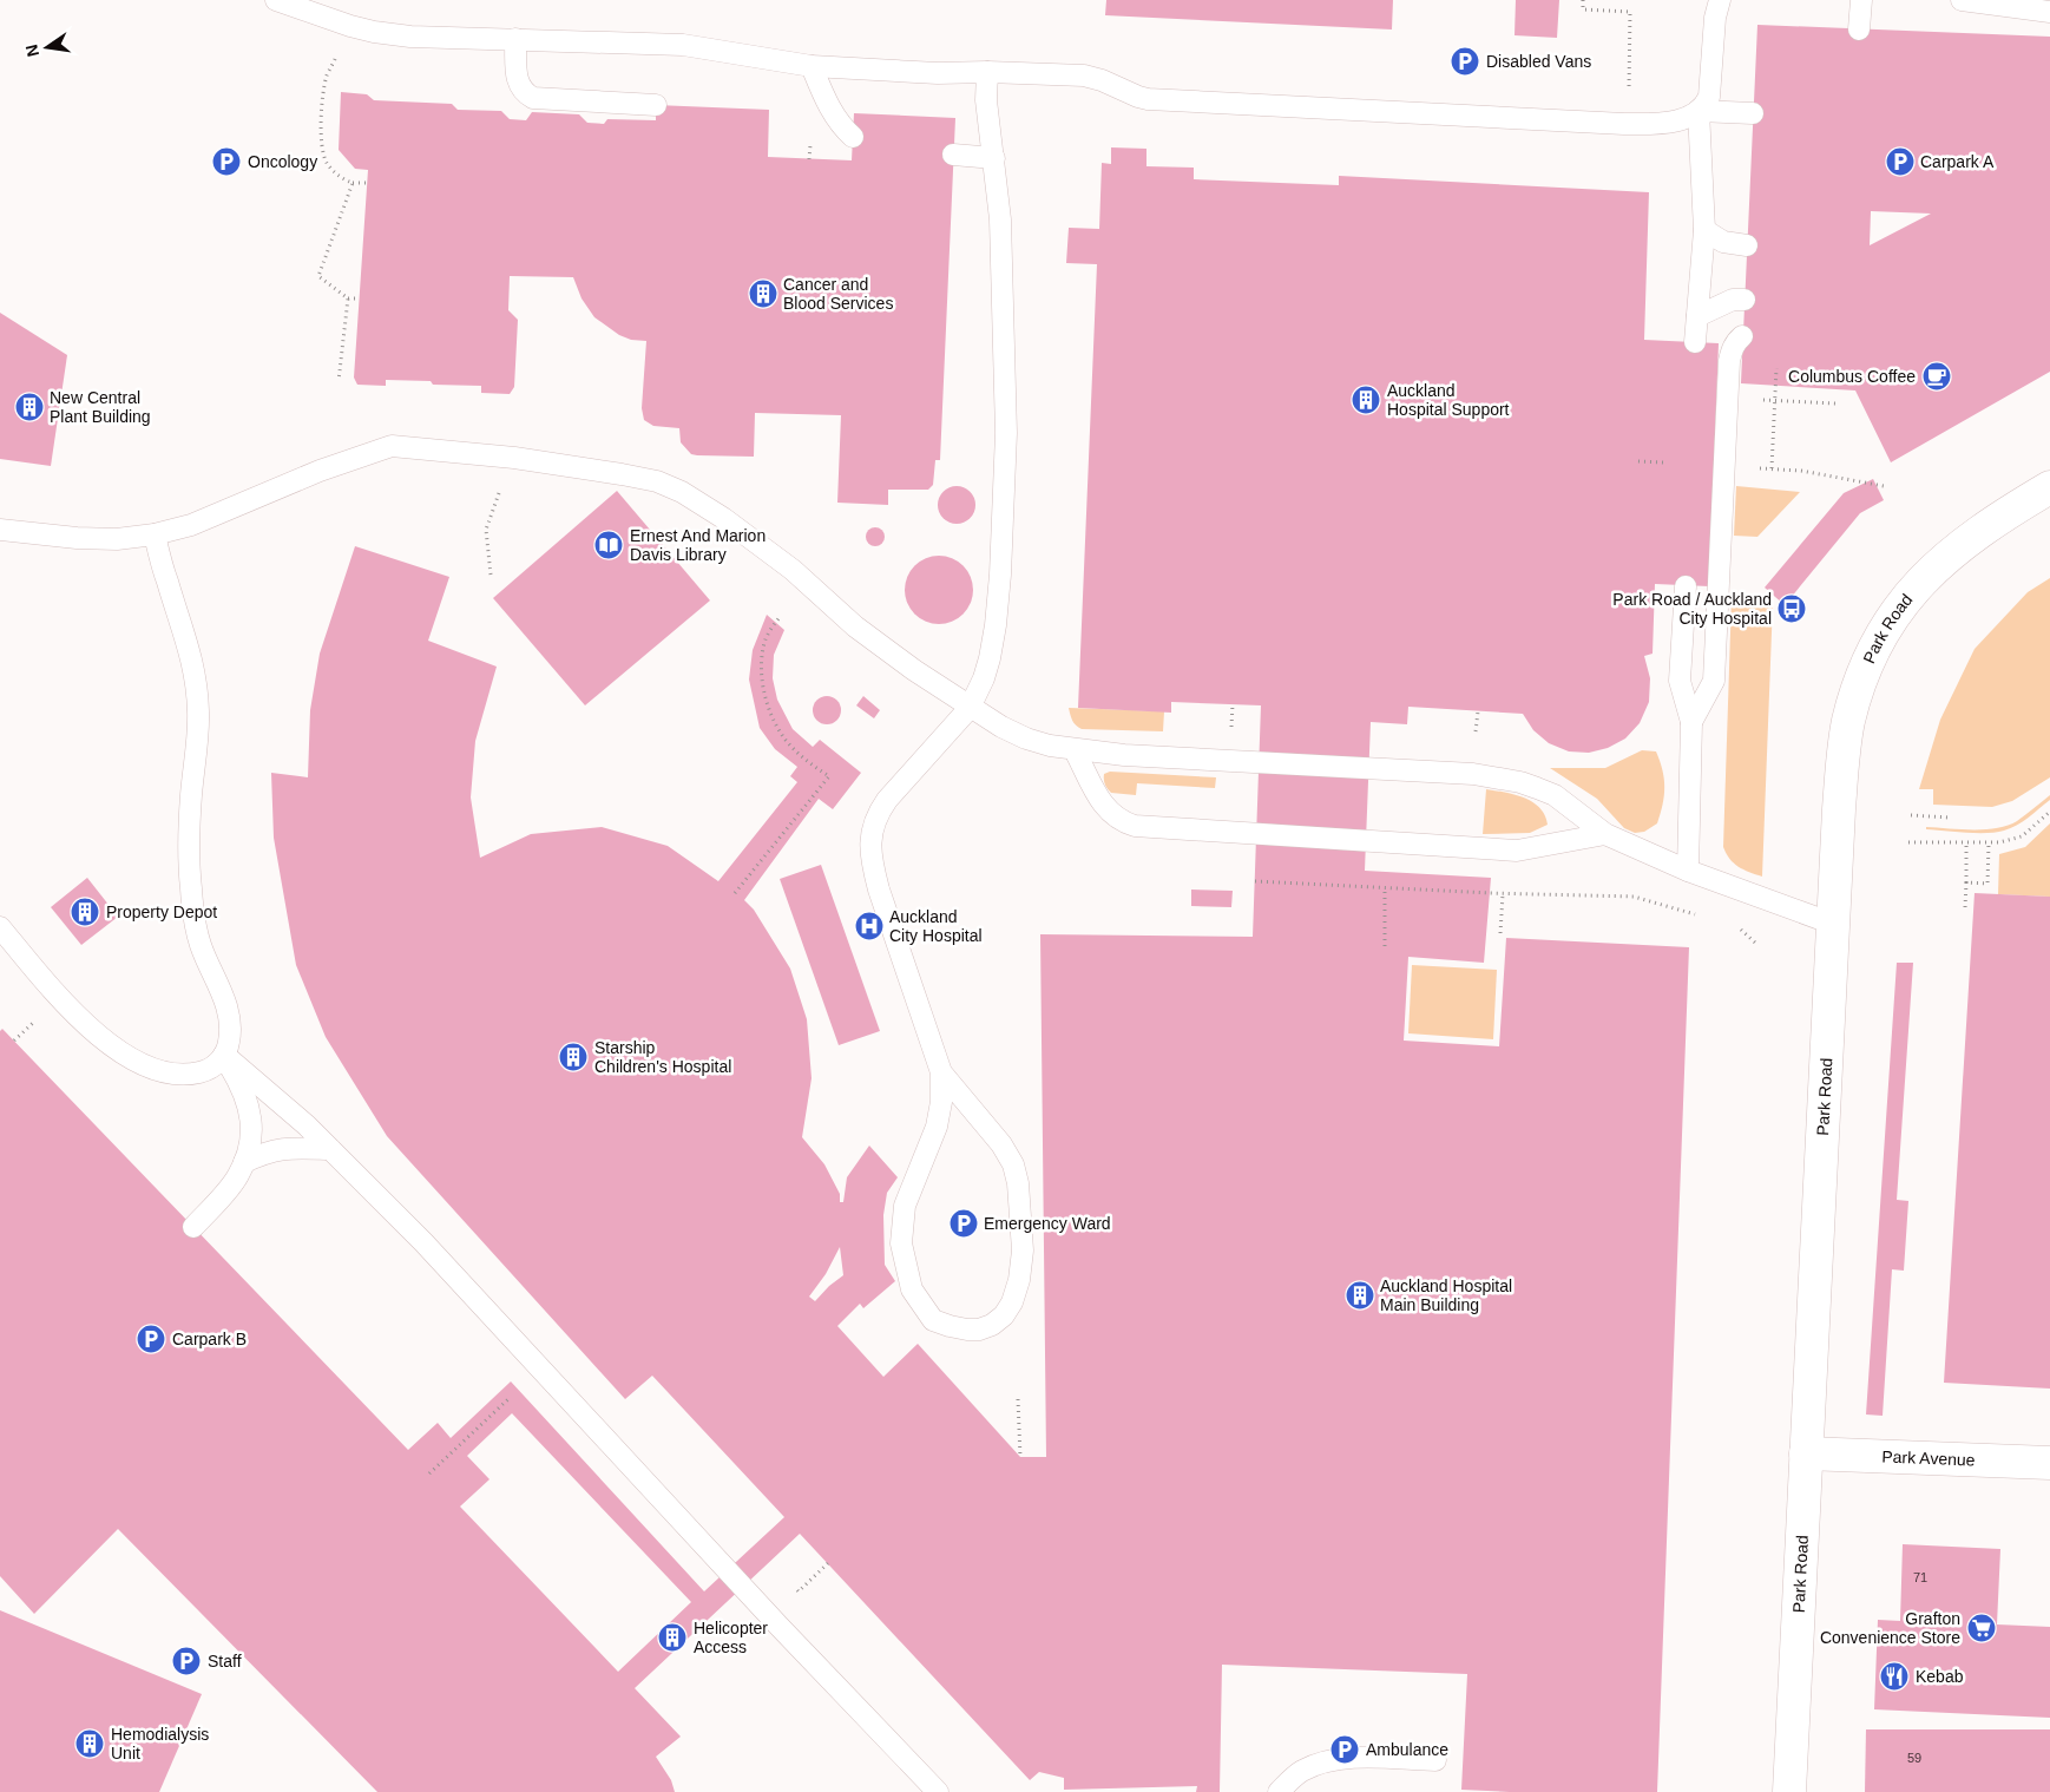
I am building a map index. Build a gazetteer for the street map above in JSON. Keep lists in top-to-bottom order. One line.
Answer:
{"streets":{"main road":["Park Road","Park Avenue"]},"crossings":[["Park Road","Park Avenue"]],"places":{"parking":["Disabled Vans","Oncology","Carpark A","Emergency Ward","Carpark B","Staff","Ambulance"],"building":["Cancer and Blood Services","Auckland Hospital Support","New Central Plant Building","Property Depot","Starship Children's Hospital","Auckland Hospital Main Building","Helicopter Access","Hemodialysis Unit"],"cafe":["Columbus Coffee"],"library":["Ernest And Marion Davis Library"],"bus stop":["Park Road / Auckland City Hospital"],"hospital":["Auckland City Hospital"],"supermarket":["Grafton Convenience Store"],"restaurant":["Kebab"]},"house_numbers":["71","59"],"north":"left"}
